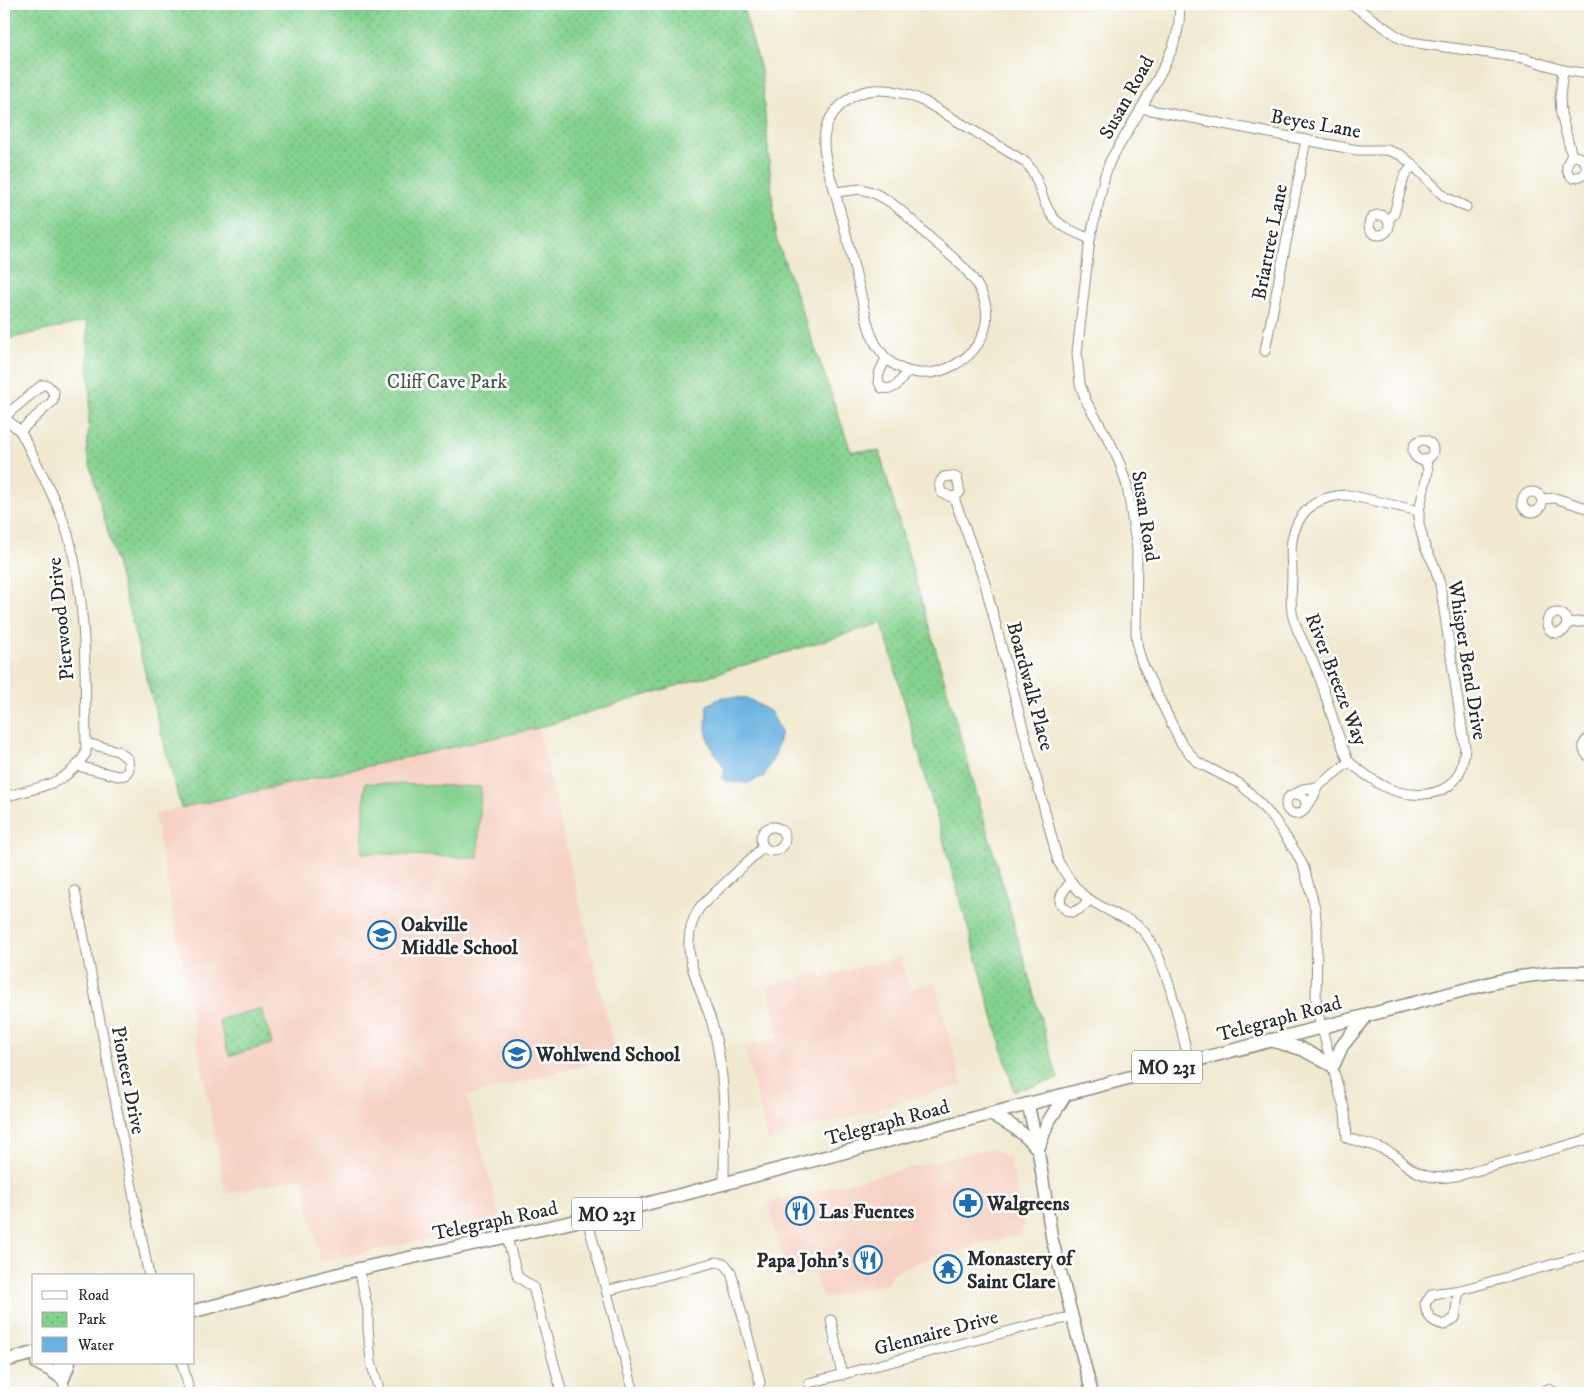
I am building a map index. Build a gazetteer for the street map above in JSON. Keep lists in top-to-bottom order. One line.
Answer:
{"streets":{"main road":["Telegraph Road","MO 231"],"street":["Susan Road","Beyes Lane","Briartree Lane","Pierwood Drive","Whisper Bend Drive","River Breeze Way","Boardwalk Place","Pioneer Drive","Glennaire Drive"]},"crossings":[["Susan Road","Beyes Lane"],["Susan Road","Telegraph Road"],["Beyes Lane","Briartree Lane"],["Whisper Bend Drive","River Breeze Way"],["Boardwalk Place","Telegraph Road"]],"parks":["Cliff Cave Park"],"places":{"school or university":["Oakville Middle School","Wohlwend School"],"pharmacy":["Walgreens"],"restaurant":["Las Fuentes","Papa John's"],"temple":["Monastery of Saint Clare"]},"legend":["Road","Park","Water"]}
